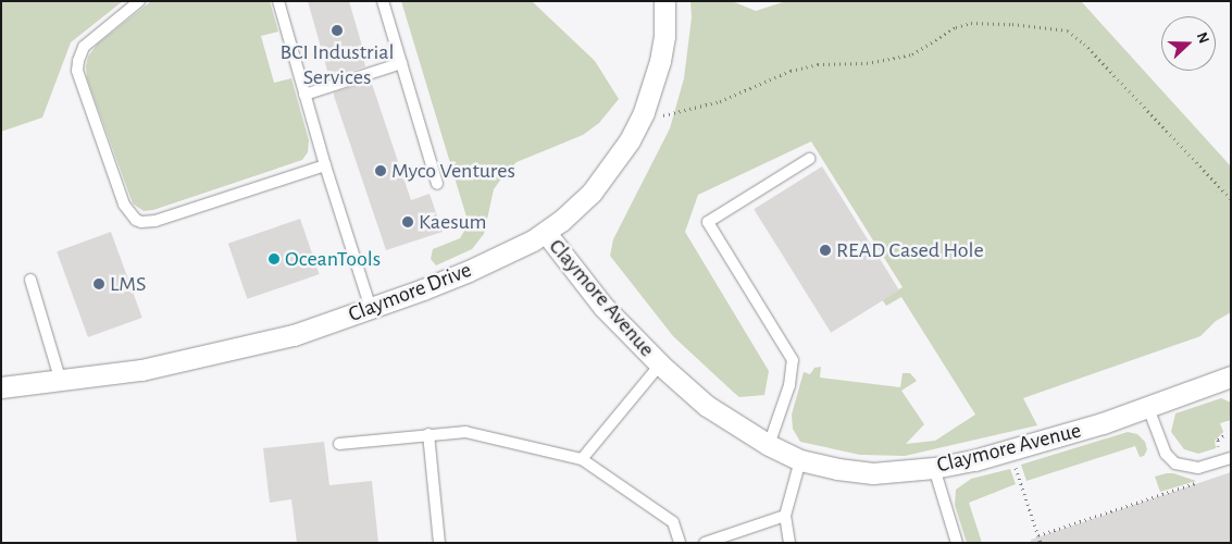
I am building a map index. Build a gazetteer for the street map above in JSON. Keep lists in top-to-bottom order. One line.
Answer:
{"streets":{"street":["Claymore Drive","Claymore Avenue"]},"crossings":[["Claymore Drive","Claymore Avenue"]],"places":["BCI Industrial Services","Myco Ventures","Kaesum","READ Cased Hole","OceanTools","LMS"],"north":"right"}
